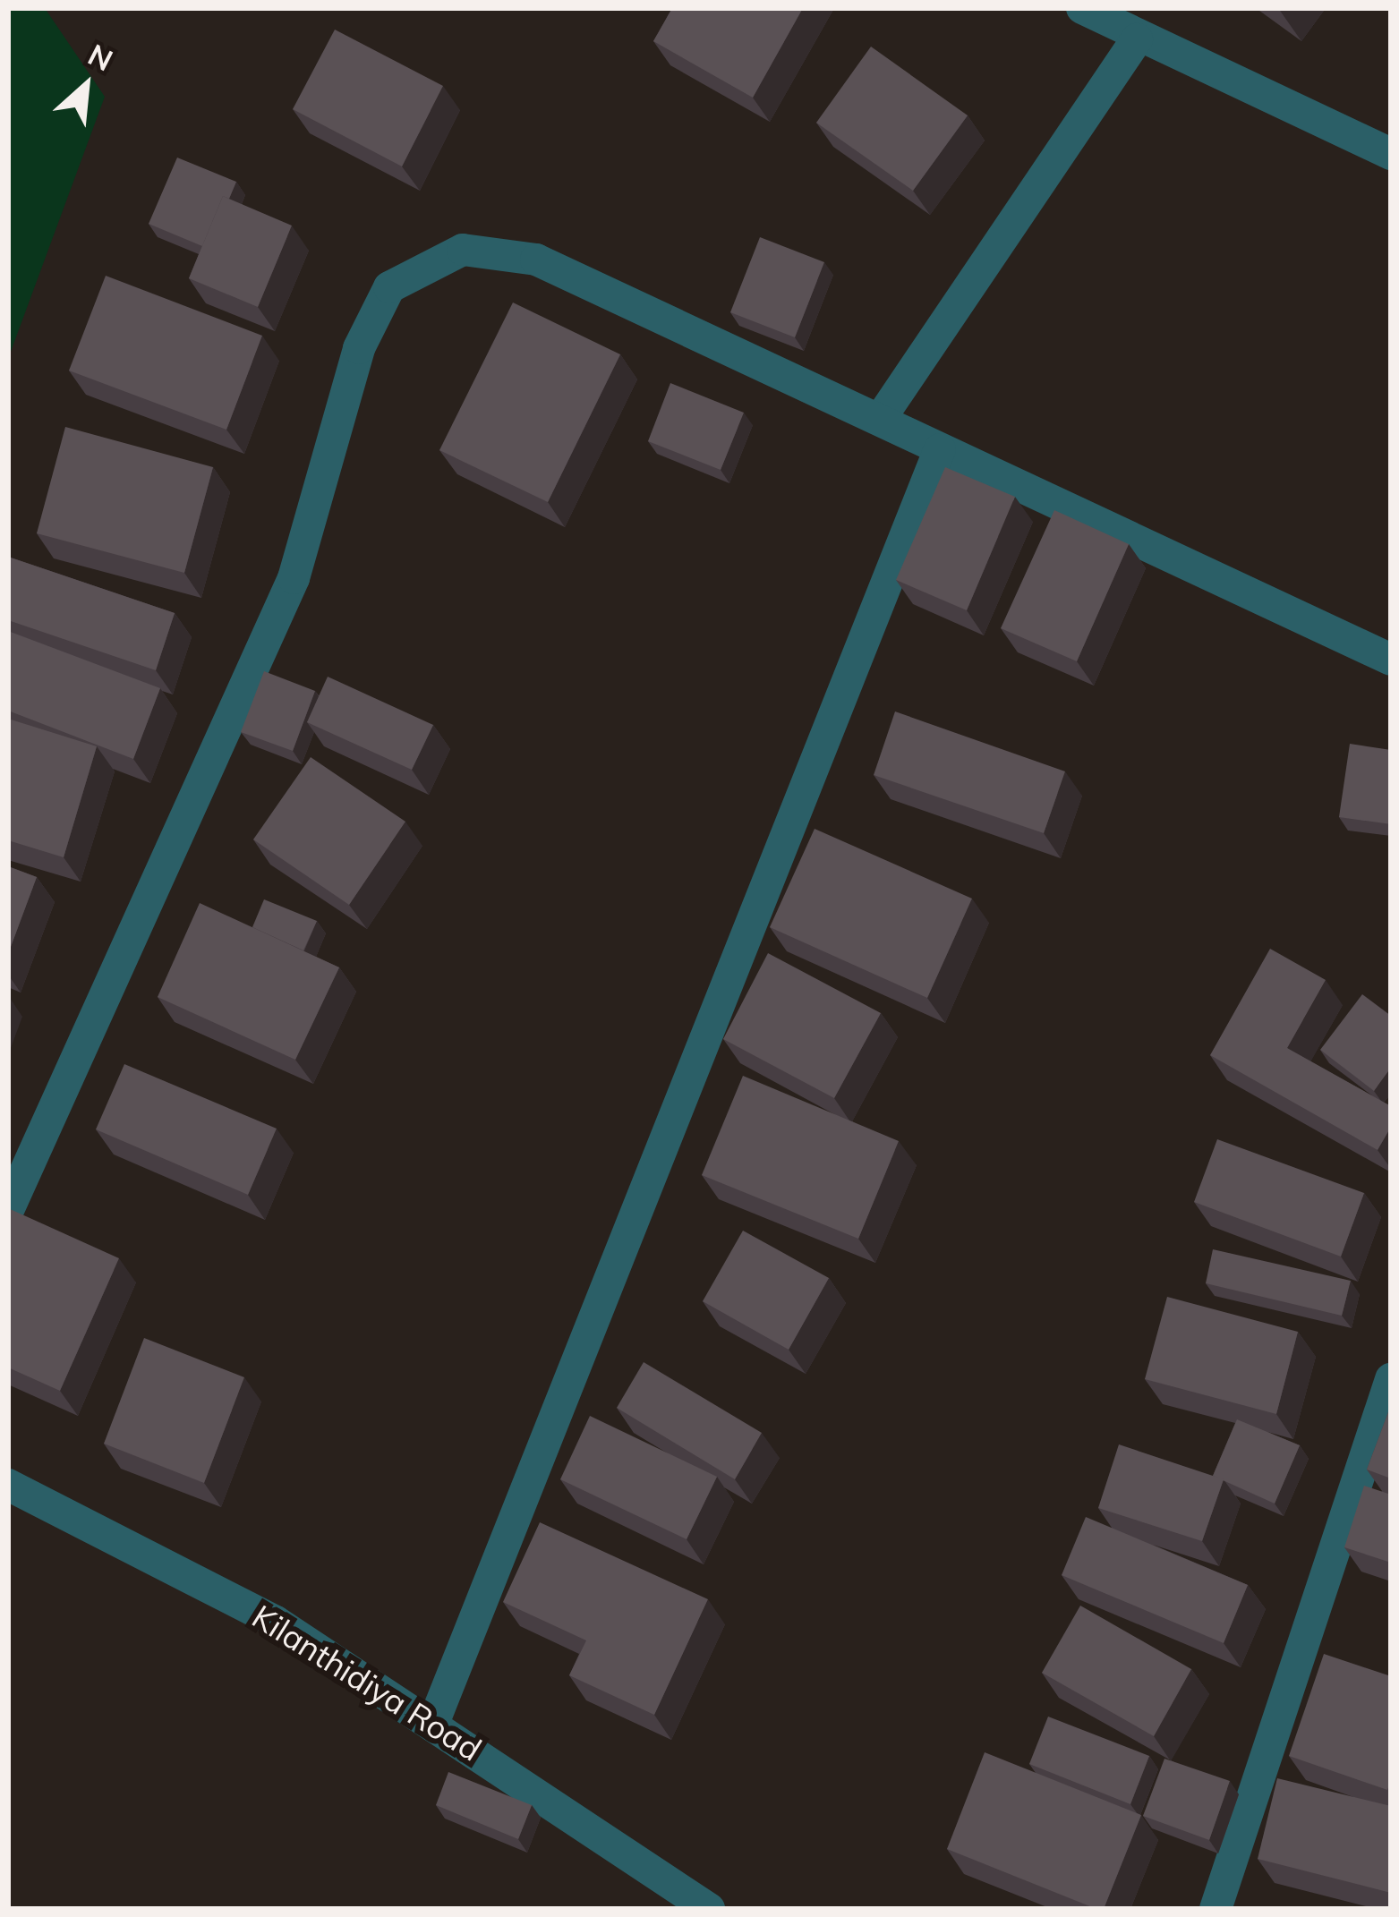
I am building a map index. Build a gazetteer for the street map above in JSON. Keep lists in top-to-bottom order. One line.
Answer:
{"streets":{"street":["Kilanthidiya Road"]},"north":"top right"}
